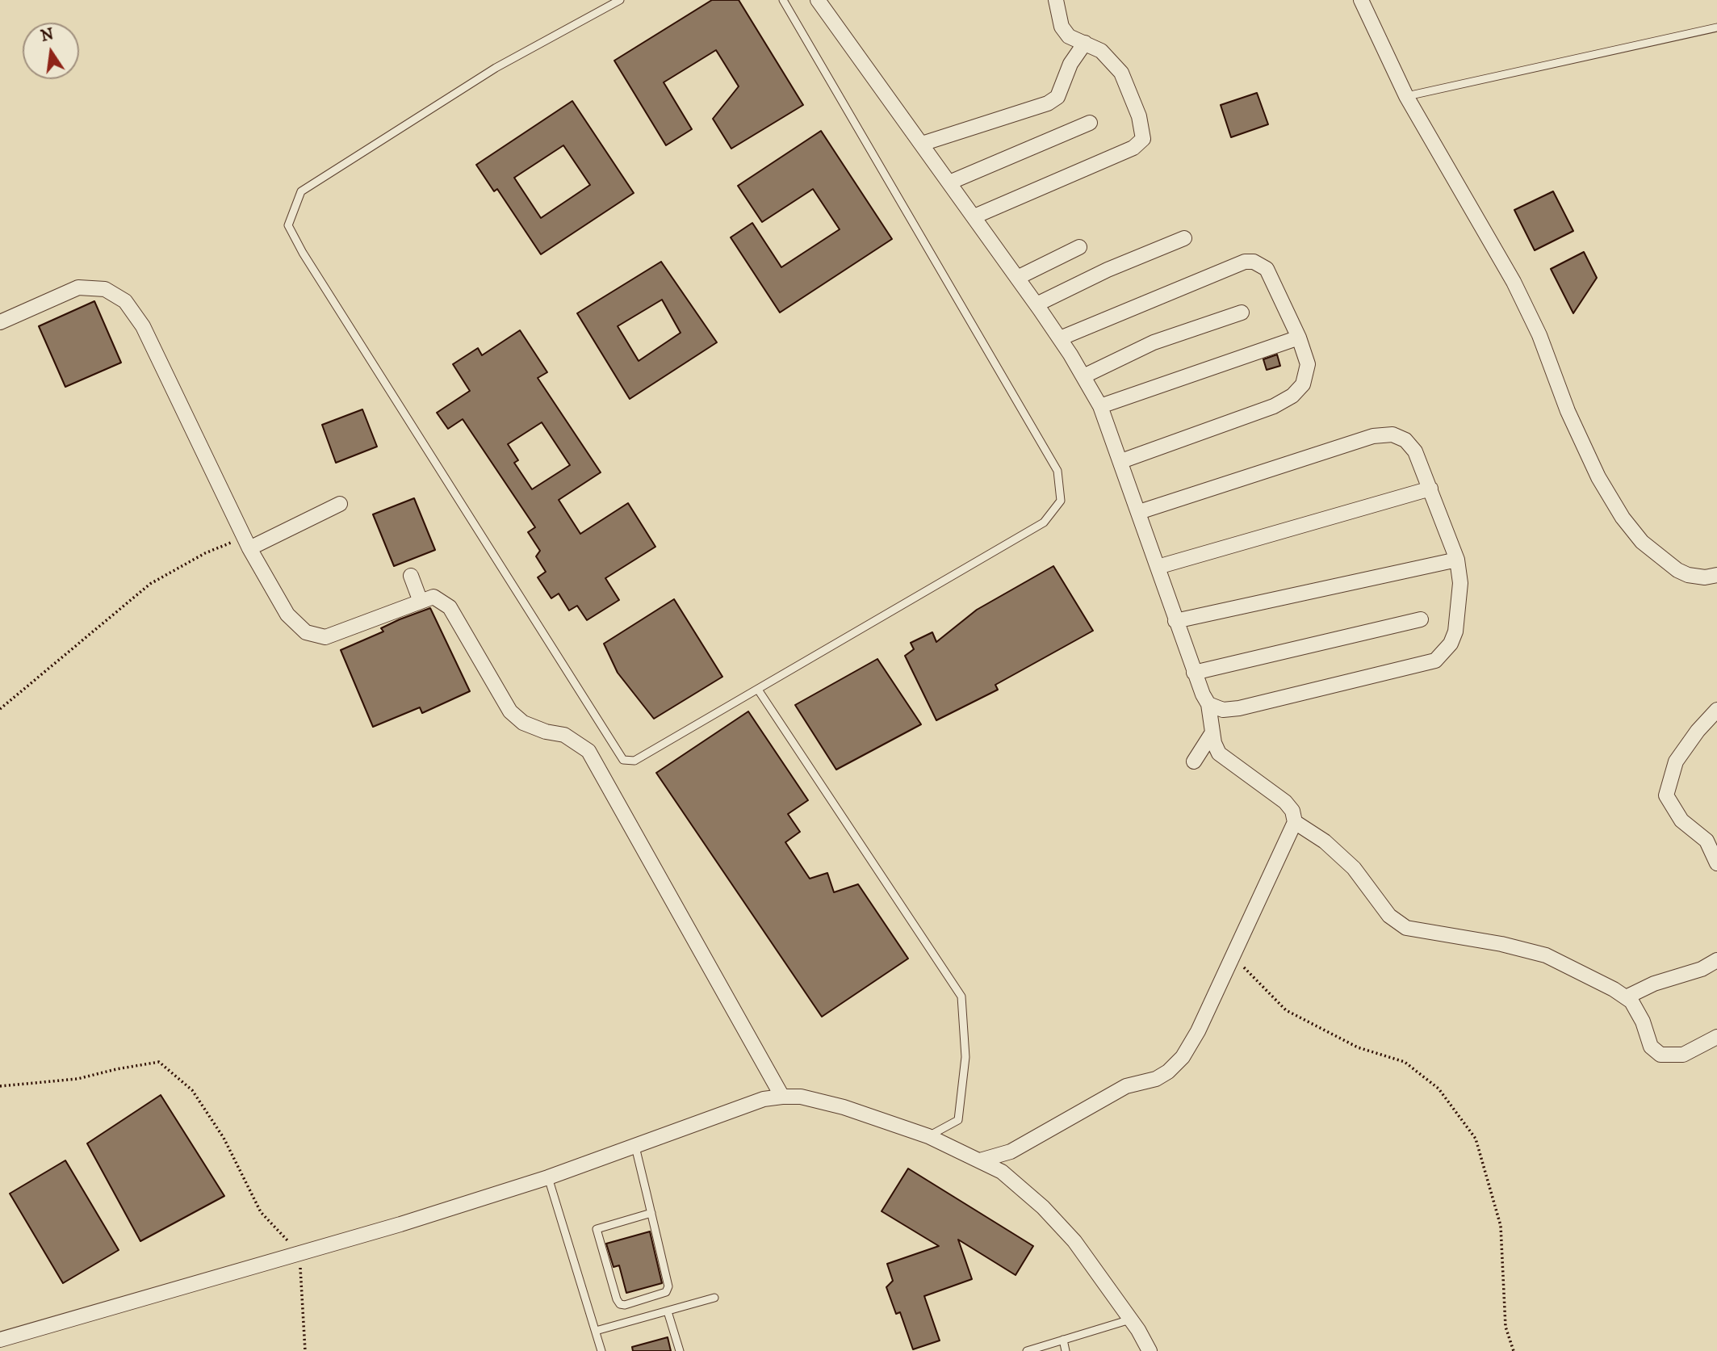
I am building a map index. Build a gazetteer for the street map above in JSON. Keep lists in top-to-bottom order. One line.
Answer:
{"north":"top"}
